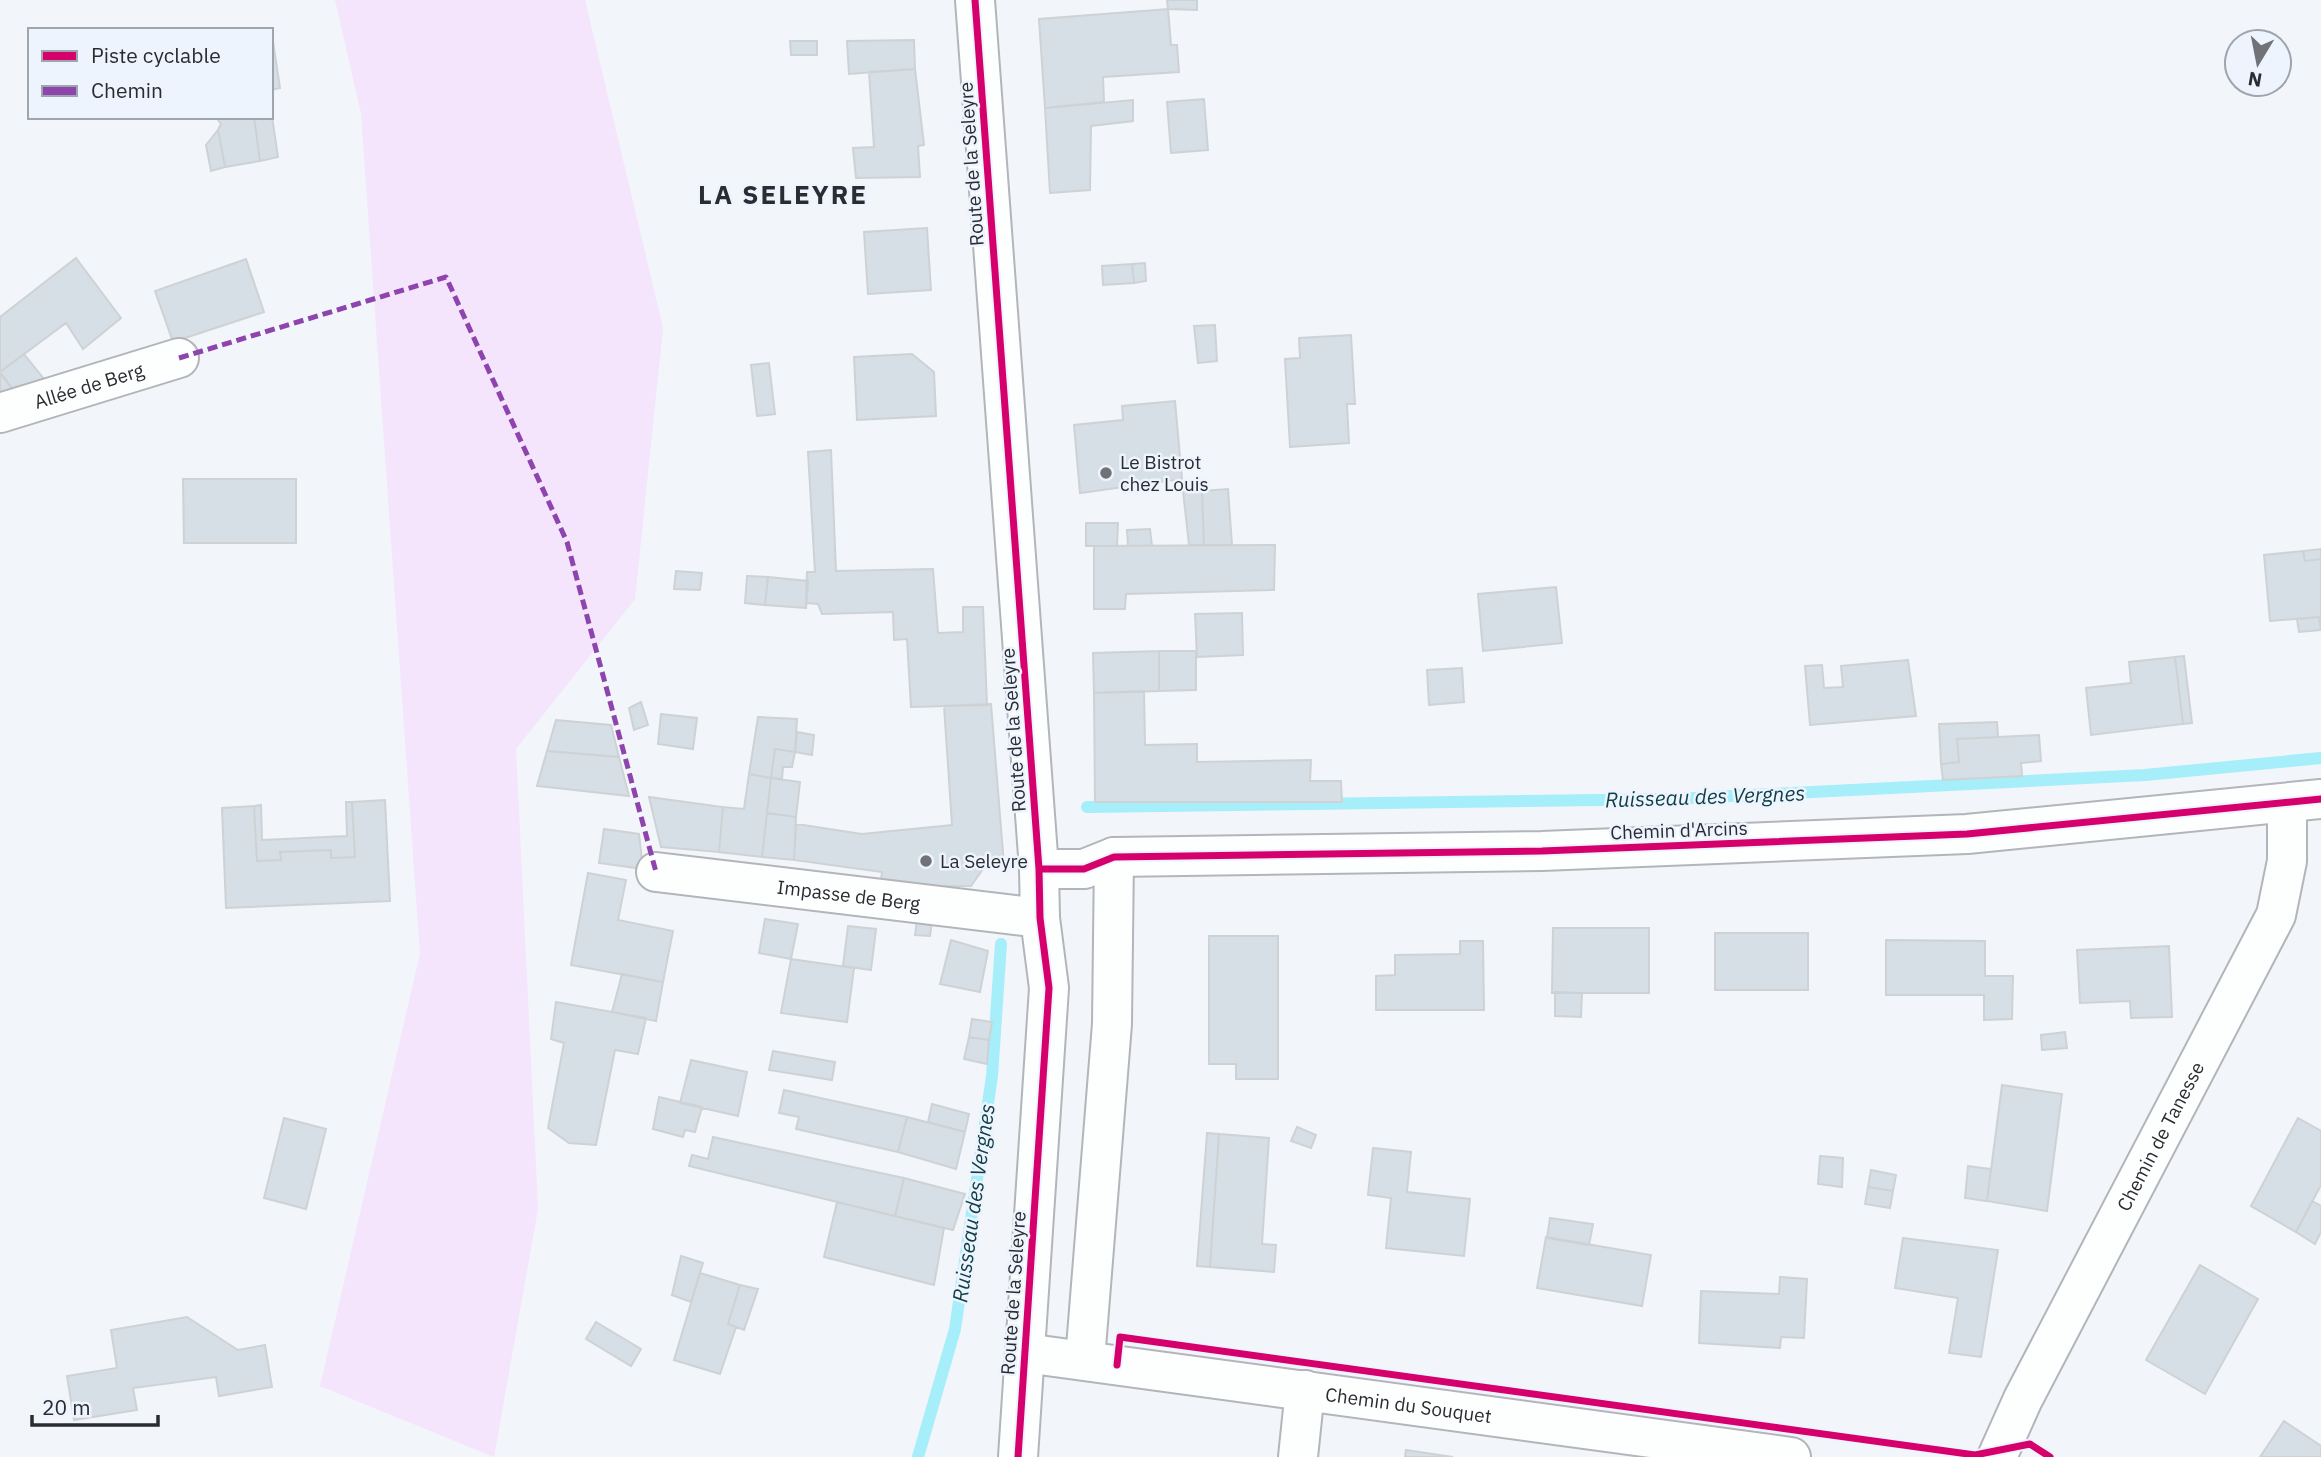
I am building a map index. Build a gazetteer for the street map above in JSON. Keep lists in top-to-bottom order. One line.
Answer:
{"streets":{"street":["Route de la Seleyre","Allée de Berg","Chemin d'Arcins","Impasse de Berg","Chemin de Tanesse","Chemin du Souquet"]},"crossings":[["Route de la Seleyre","Chemin d'Arcins"],["Route de la Seleyre","Impasse de Berg"],["Route de la Seleyre","Chemin du Souquet"],["Chemin d'Arcins","Chemin de Tanesse"]],"districts":["LA SELEYRE"],"water":["Ruisseau des Vergnes"],"places":["Le Bistrot chez Louis","La Seleyre"],"legend":["Piste cyclable","Chemin"],"scale_bar":"20 m","north":"bottom"}
